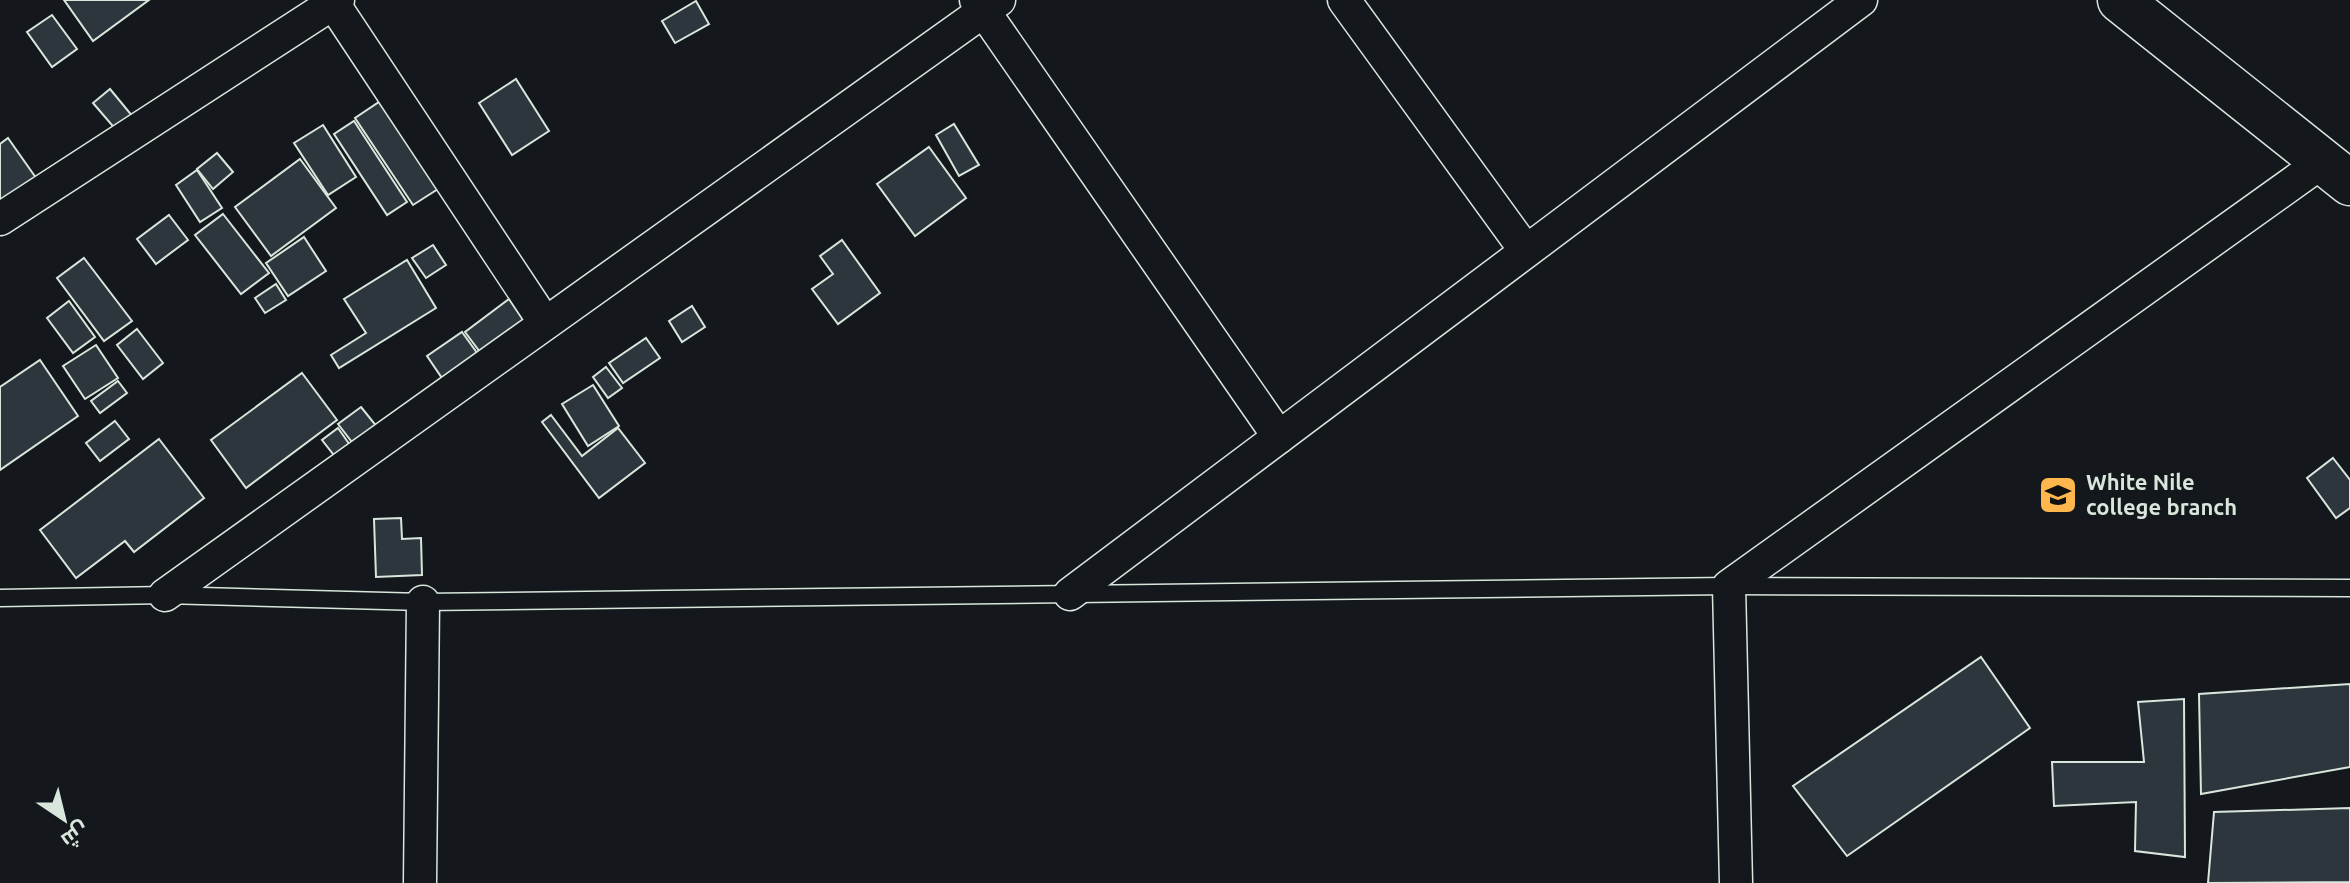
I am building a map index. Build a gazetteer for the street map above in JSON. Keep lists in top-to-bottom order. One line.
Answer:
{"places":{"school or university":["White Nile college branch"]},"north":"bottom right"}
